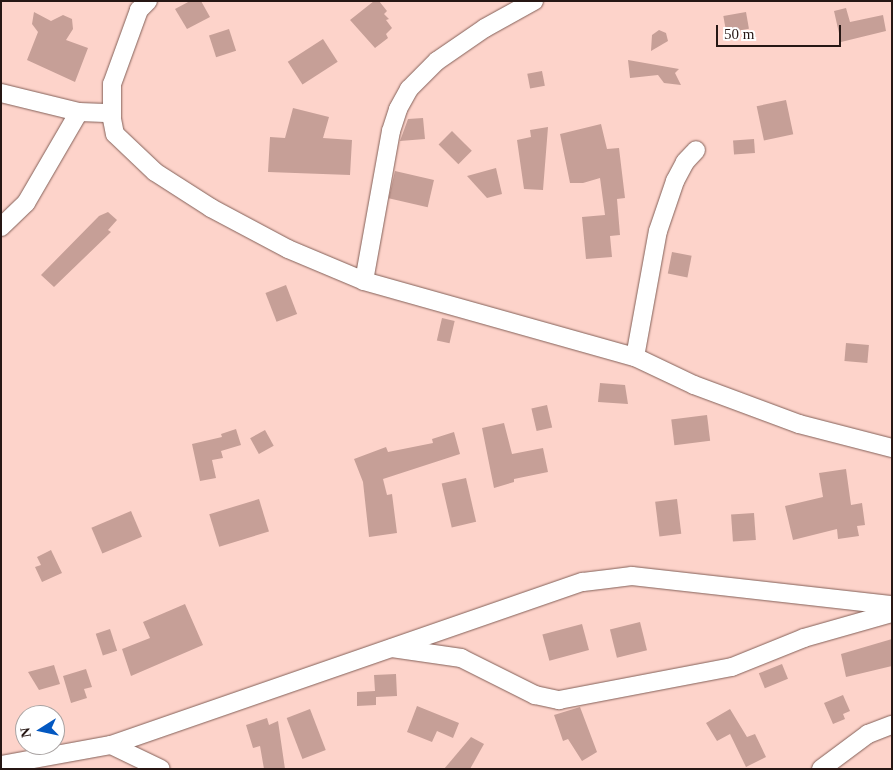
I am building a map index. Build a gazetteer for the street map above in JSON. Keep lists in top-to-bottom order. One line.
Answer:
{"scale_bar":"50 m","north":"left"}
